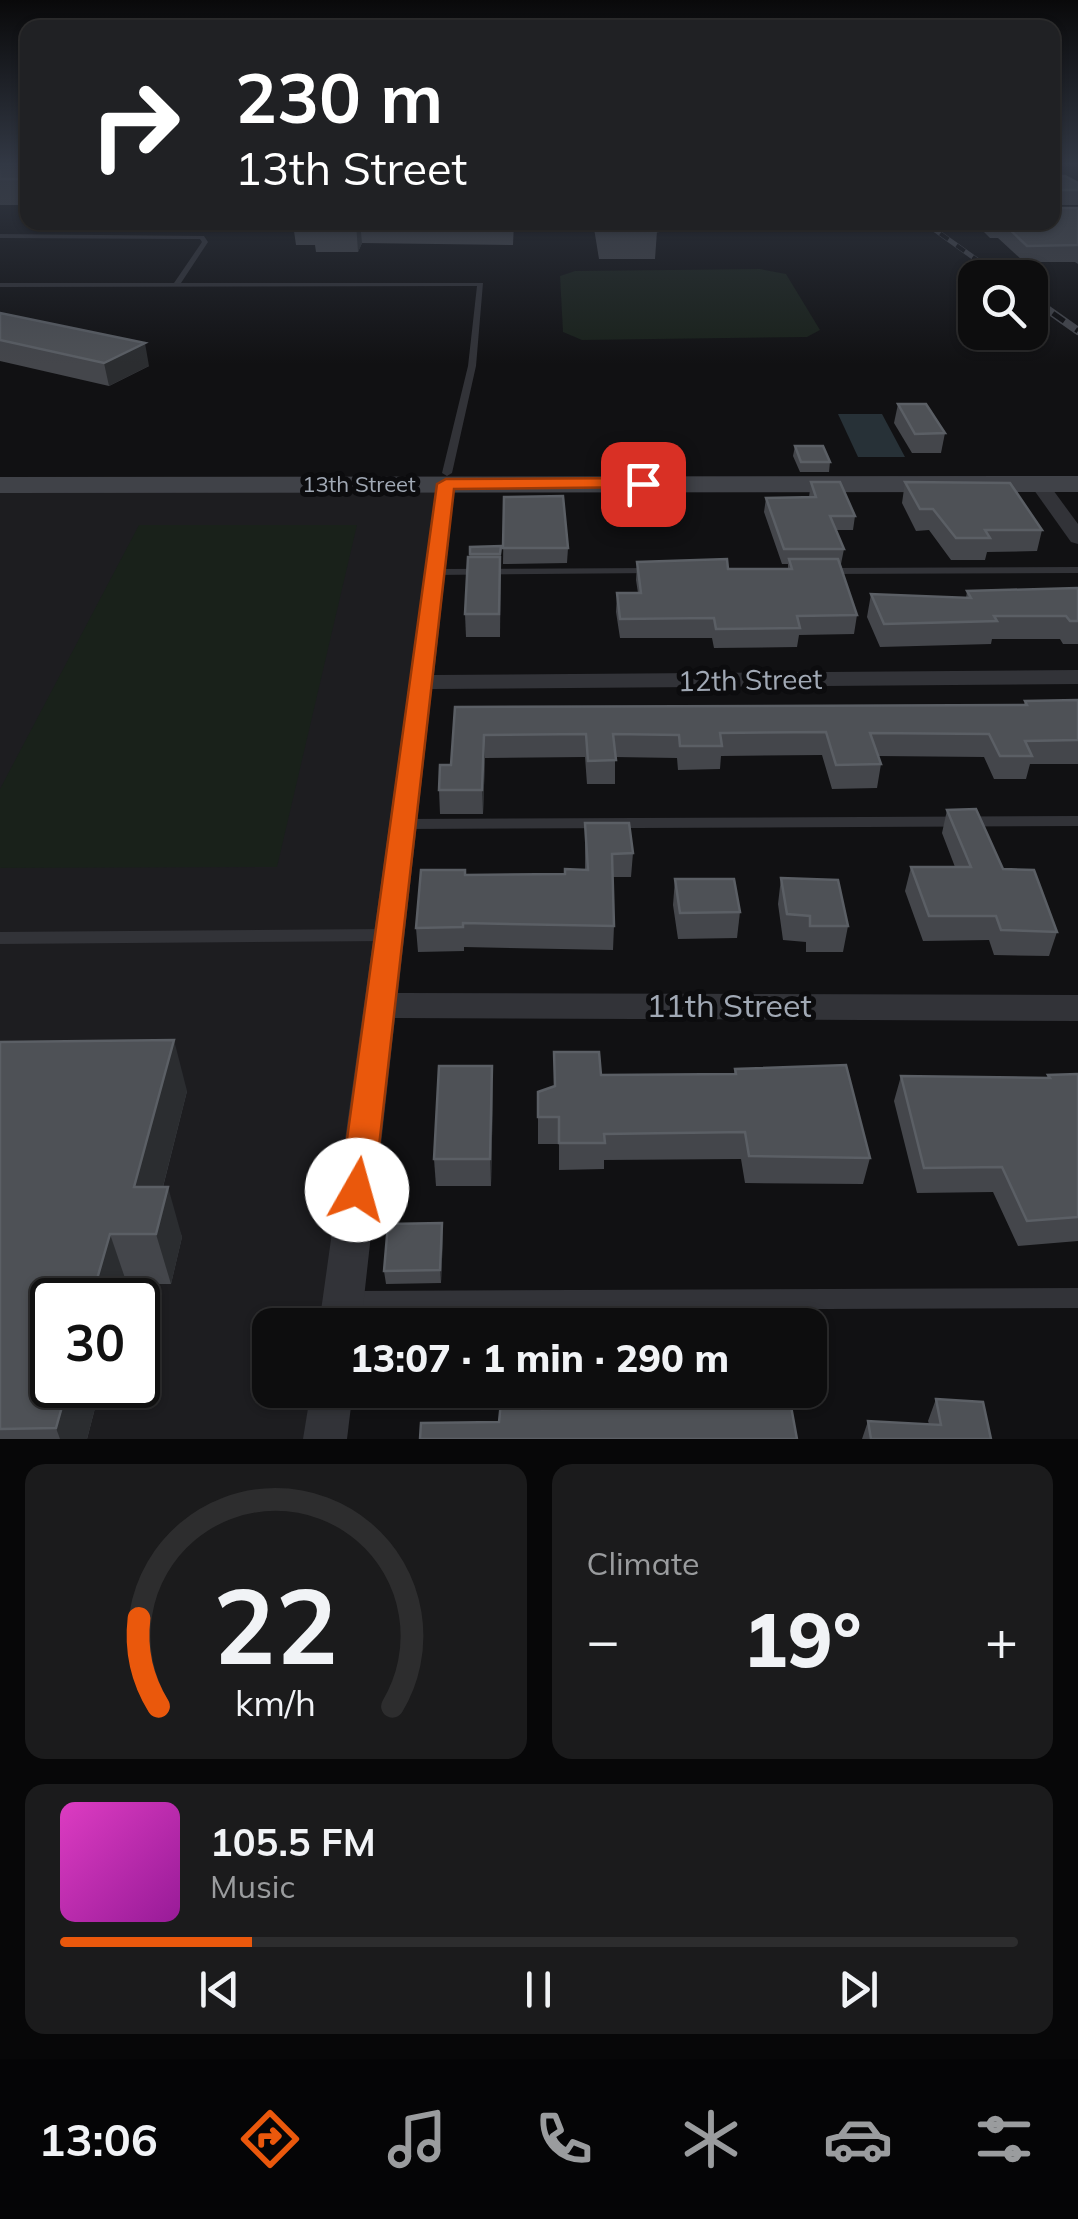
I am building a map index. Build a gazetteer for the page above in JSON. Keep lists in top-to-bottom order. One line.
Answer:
{"streets":{"street":["13th Street","12th Street","11th Street"]},"page":{"turn":["230 m","13th Street"],"limit":"30","trip":"13:07 · 1 min · 290 m","tile":"Climate","heat":["−","19°","+"],"song":["105.5 FM","Music"],"tabs":"13:06","gauge":["22","km/h"]}}
